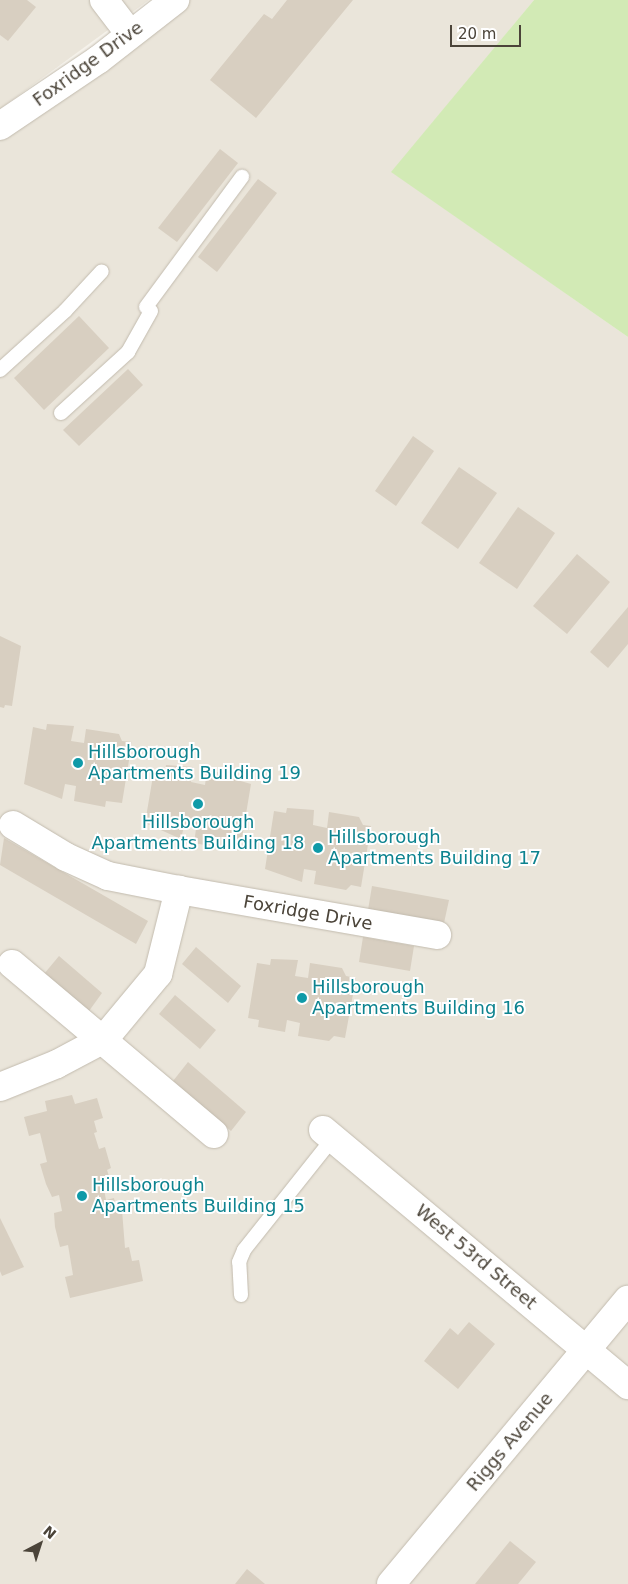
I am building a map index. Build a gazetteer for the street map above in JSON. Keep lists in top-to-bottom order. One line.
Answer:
{"streets":{"street":["Foxridge Drive","West 53rd Street","Riggs Avenue"]},"crossings":[["West 53rd Street","Riggs Avenue"]],"places":["Hillsborough Apartments Building 19","Hillsborough Apartments Building 18","Hillsborough Apartments Building 17","Hillsborough Apartments Building 16","Hillsborough Apartments Building 15"],"scale_bar":"20 m","north":"top right"}
